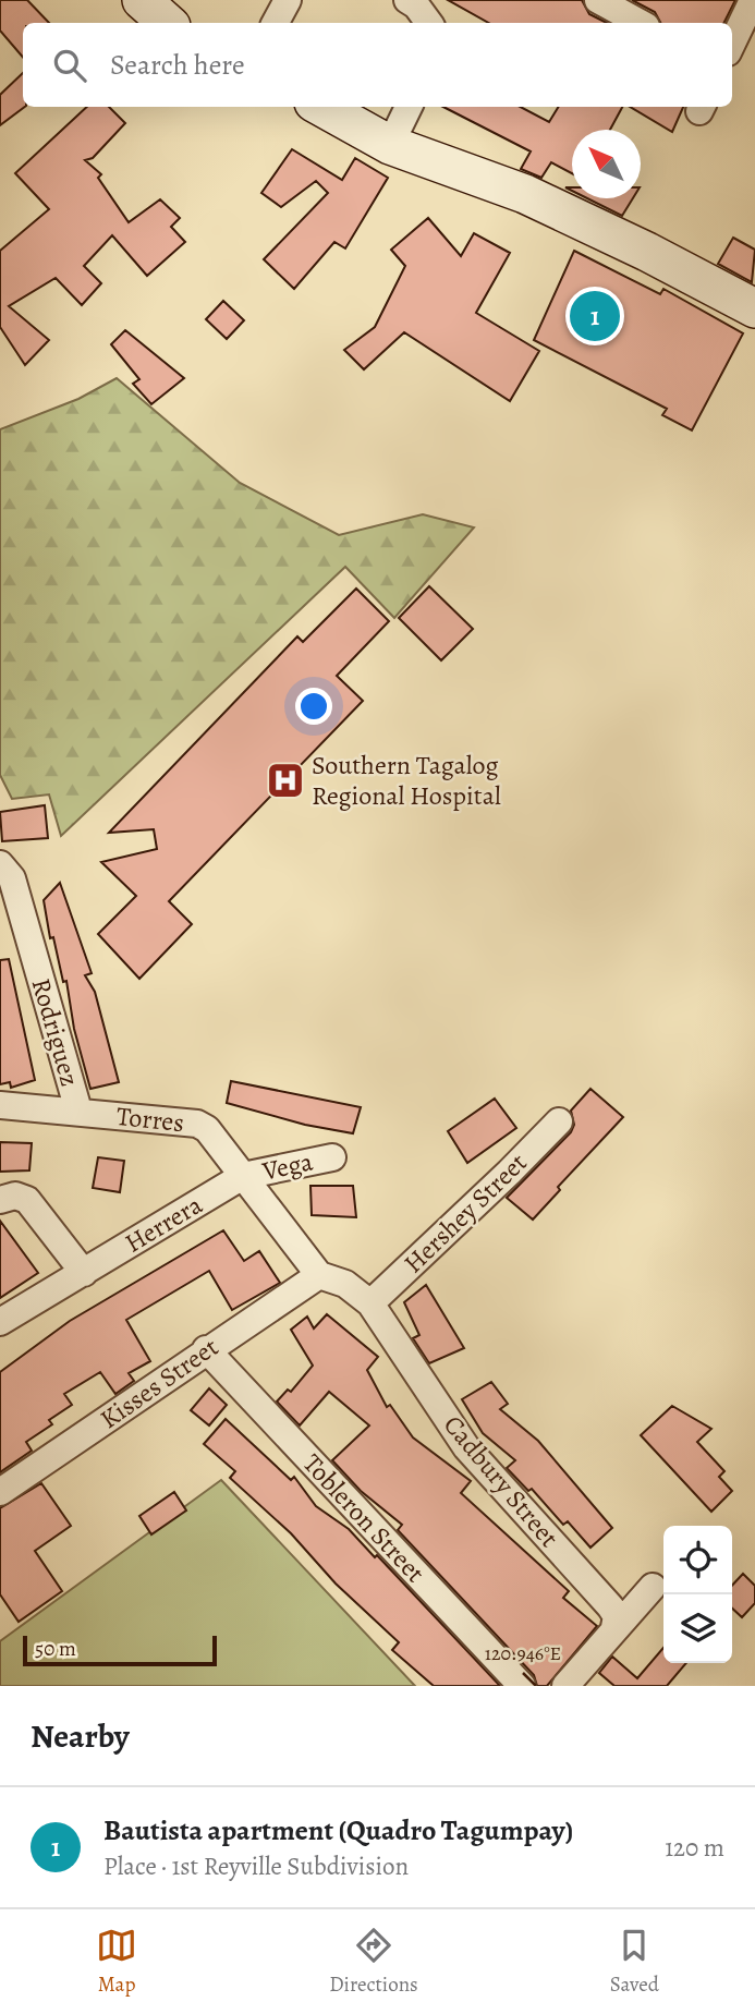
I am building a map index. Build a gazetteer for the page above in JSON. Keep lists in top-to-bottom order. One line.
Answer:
{"streets":{"street":["Rodriguez","Torres","Vega","Hershey Street","Herrera","Kisses Street","Cadbury Street","Tobleron Street"]},"crossings":[["Rodriguez","Torres"],["Torres","Vega"],["Torres","Herrera"],["Torres","Kisses Street"],["Torres","Cadbury Street"],["Vega","Herrera"],["Hershey Street","Cadbury Street"],["Kisses Street","Cadbury Street"],["Kisses Street","Tobleron Street"]],"places":{"hospital":["Southern Tagalog Regional Hospital"]},"scale_bar":"50 m","north":"top left","page":{"search":"Search here","pins":"1","scale":"50 m","heading":"Nearby","list":[{"mark":"1","name":"Bautista apartment (Quadro Tagumpay)","note":"Place · 1st Reyville Subdivision","value":"120 m"}],"nav":["Map","Directions","Saved"]},"coordinates":["120.946°E"]}
